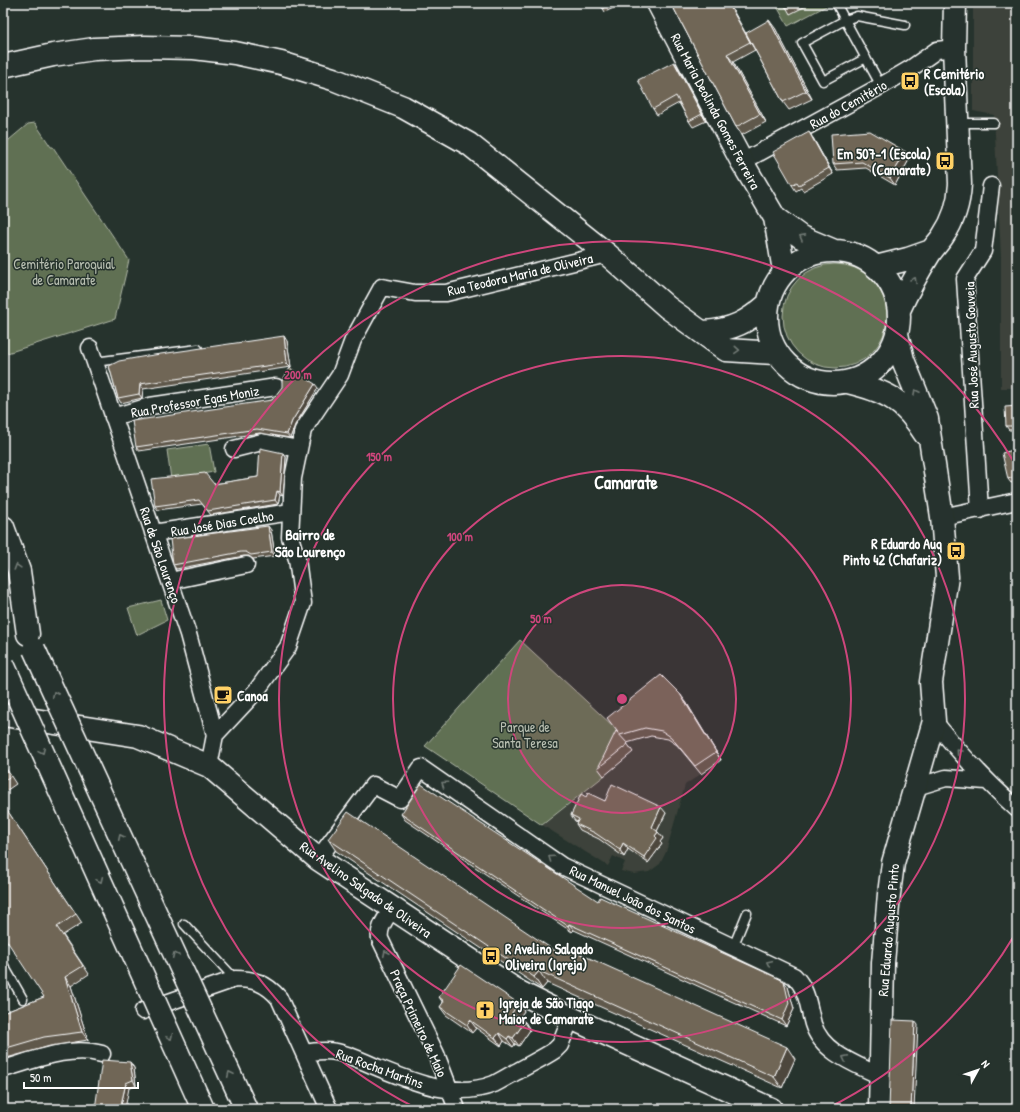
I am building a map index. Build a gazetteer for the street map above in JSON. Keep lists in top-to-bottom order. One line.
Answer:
{"streets":{"main road":["Rua Maria Deolinda Gomes Ferreira","Rua Avelino Salgado de Oliveira","Rua Eduardo Augusto Pinto"],"street":["Rua do Cemitério","Rua Teodora Maria de Oliveira","Rua José Augusto Gouveia","Rua Professor Egas Moniz","Rua José Dias Coelho","Rua de São Lourenço","Rua Manuel João dos Santos","Praça Primeiro de Maio","Rua Rocha Martins"]},"crossings":[["Rua do Cemitério","Rua Maria Deolinda Gomes Ferreira"],["Rua Teodora Maria de Oliveira","Rua José Dias Coelho"],["Rua Teodora Maria de Oliveira","Rua de São Lourenço"],["Rua Professor Egas Moniz","Rua de São Lourenço"],["Rua José Dias Coelho","Rua de São Lourenço"],["Rua de São Lourenço","Rua Avelino Salgado de Oliveira"],["Rua Avelino Salgado de Oliveira","Rua Manuel João dos Santos"],["Rua Avelino Salgado de Oliveira","Praça Primeiro de Maio"],["Rua Manuel João dos Santos","Rua Eduardo Augusto Pinto"],["Praça Primeiro de Maio","Rua Rocha Martins"]],"one_way":["Rua Manuel João dos Santos"],"districts":["Camarate","Bairro de São Lourenço"],"parks":["Cemitério Paroquial de Camarate","Parque de Santa Teresa"],"places":{"bus stop":["R Cemitério (Escola)","Em 507-1 (Escola) (Camarate)","R Eduardo Aug Pinto 42 (Chafariz)","R Avelino Salgado Oliveira (Igreja)"],"cafe":["Canoa"],"church":["Igreja de São Tiago Maior de Camarate"]},"scale_bar":"50 m","north":"top right","rings":["200 m","150 m","100 m","50 m"]}
